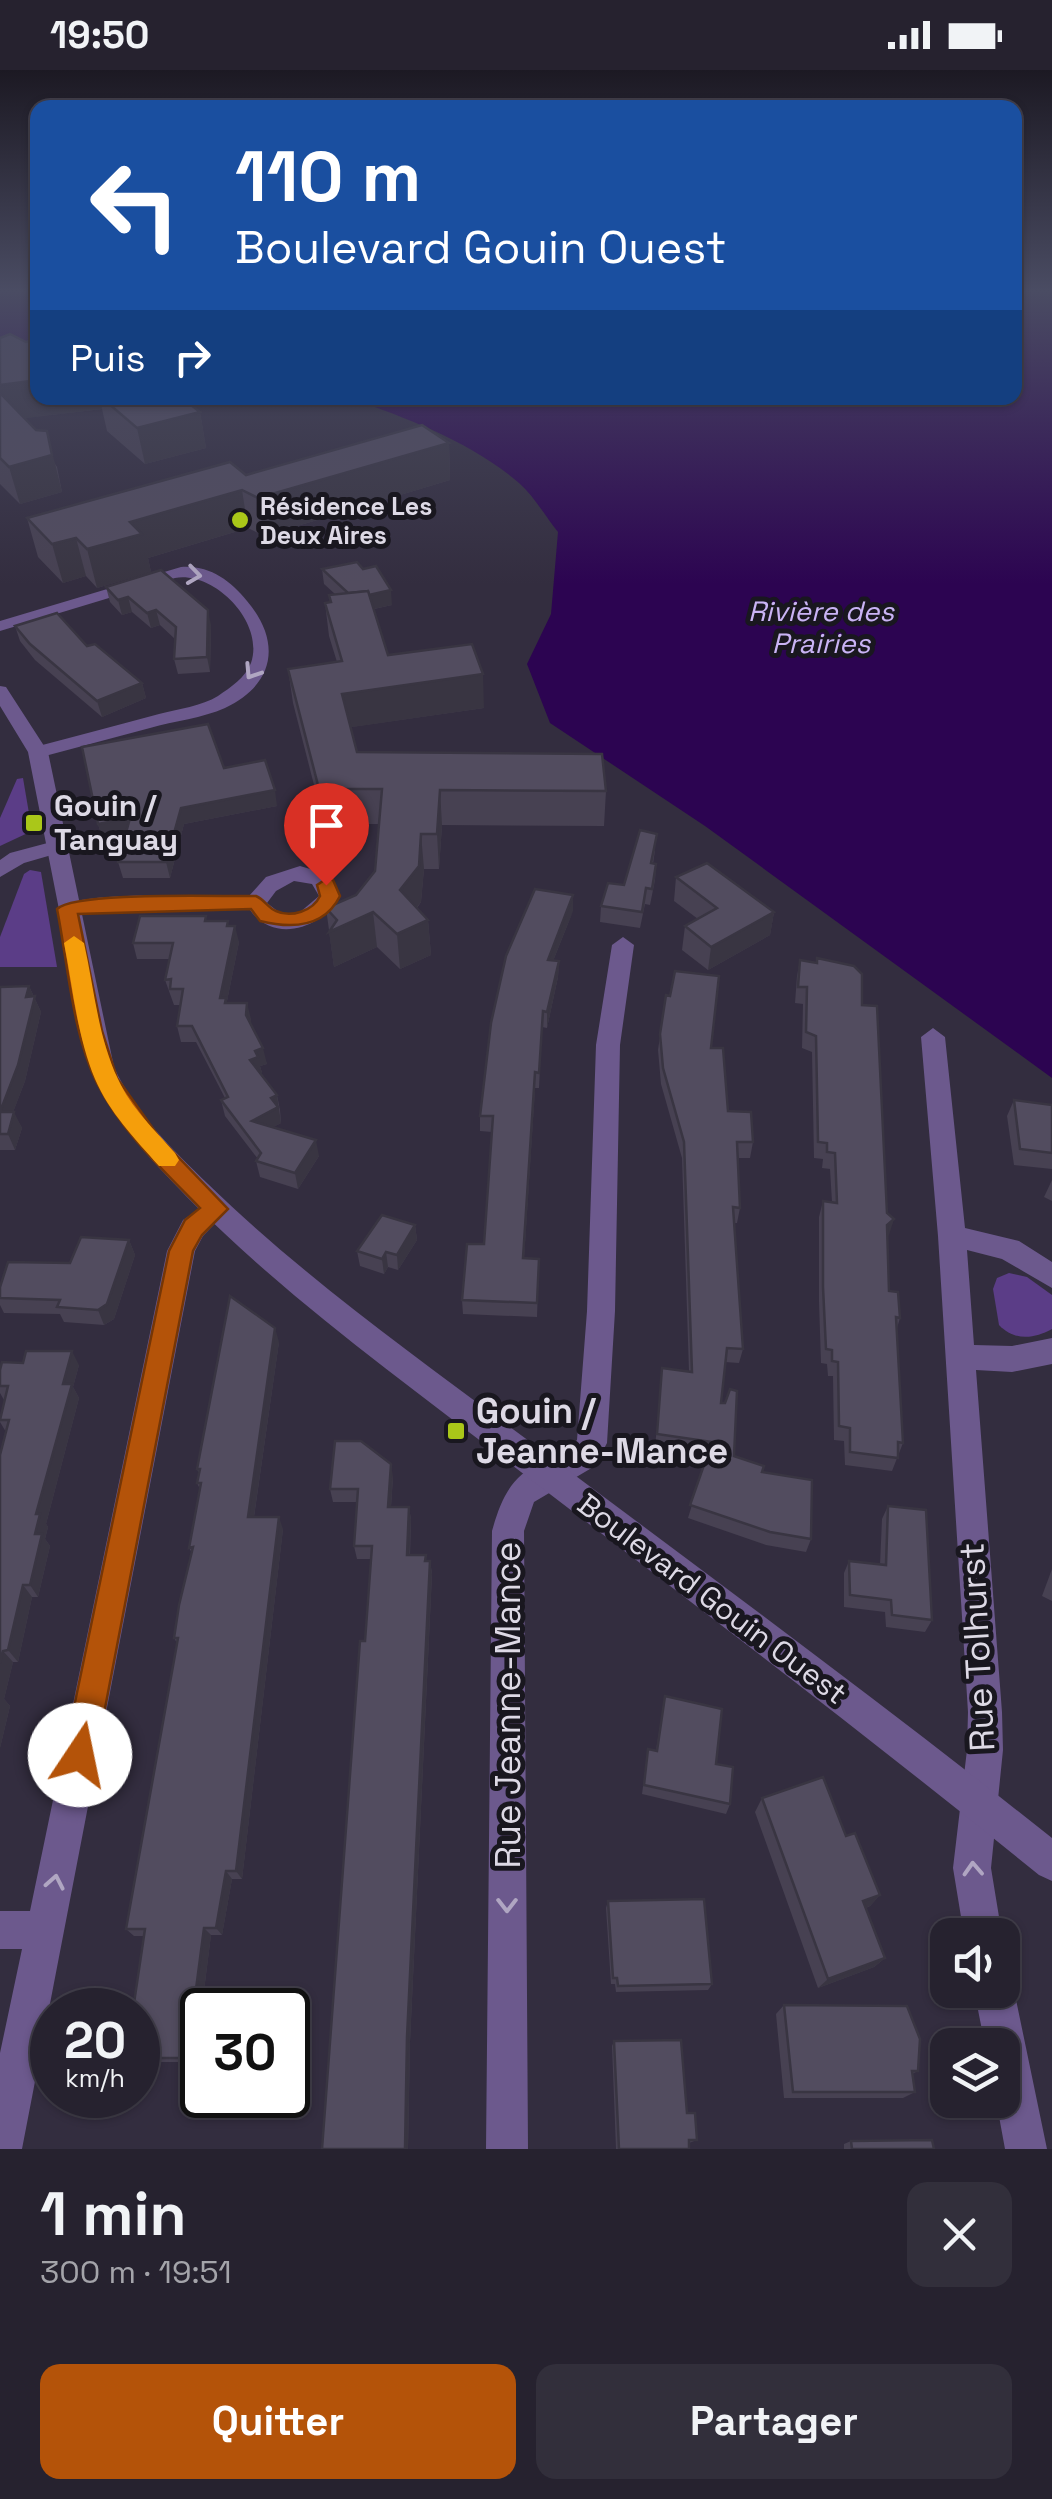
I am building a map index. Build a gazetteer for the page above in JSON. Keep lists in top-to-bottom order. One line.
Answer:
{"streets":{"street":["Boulevard Gouin Ouest","Rue Tolhurst","Rue Jeanne-Mance"]},"crossings":[["Boulevard Gouin Ouest","Rue Tolhurst"],["Boulevard Gouin Ouest","Rue Jeanne-Mance"]],"one_way":["Rue Jeanne-Mance"],"water":["Rivière des Prairies"],"places":{"other":["Résidence Les Deux Aires"],"transit":["Gouin / Tanguay","Gouin / Jeanne-Mance"]},"page":{"status":"19:50","turn":["110 m","Boulevard Gouin Ouest"],"then":"Puis","speed":"20 km/h","limit":"30","heading":["1 min","300 m · 19:51"],"buttons":["Quitter","Partager"]}}
